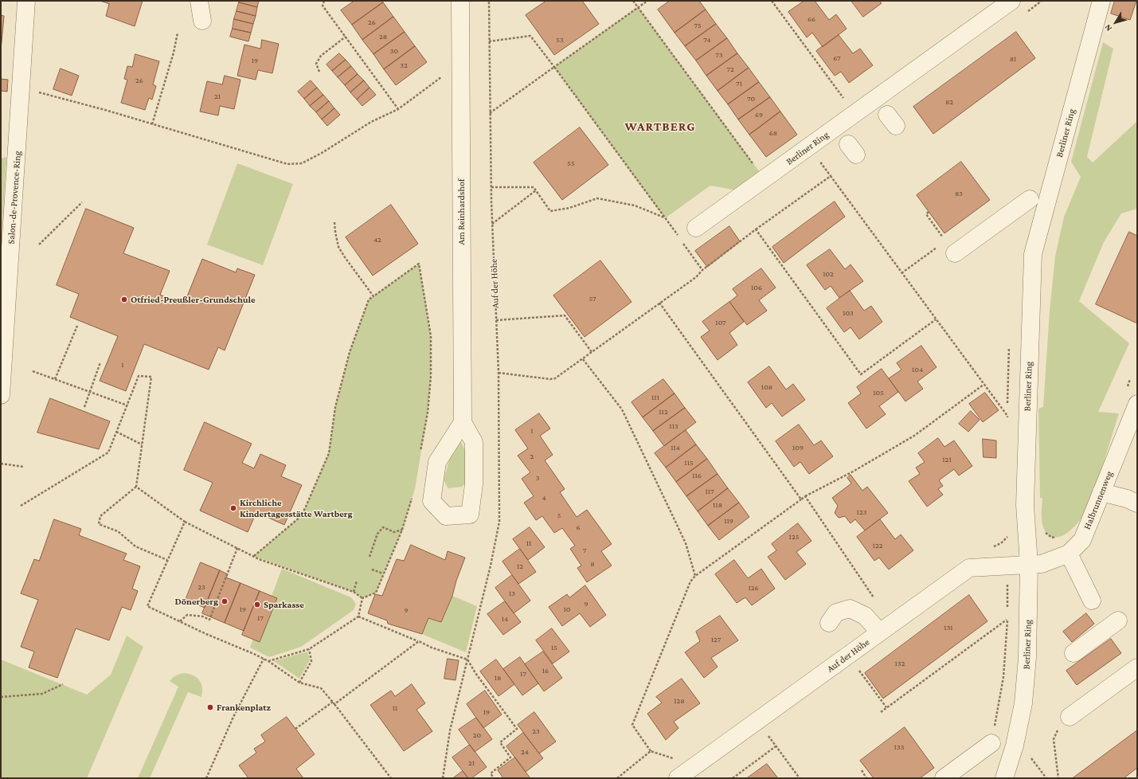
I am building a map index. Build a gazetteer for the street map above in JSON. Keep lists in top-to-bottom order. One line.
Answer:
{"streets":{"street":["Berliner Ring","Salon-de-Provence-Ring","Am Reinhardshof","Auf der Höhe","Halbrunnenweg"]},"crossings":[["Berliner Ring","Auf der Höhe"],["Berliner Ring","Halbrunnenweg"],["Auf der Höhe","Halbrunnenweg"]],"districts":["WARTBERG"],"places":["Otfried-Preußler-Grundschule","Kirchliche Kindertagesstätte Wartberg","Dönerberg","Sparkasse","Frankenplatz"],"house_numbers":["66","26","75","28","53","74","30","73","67","81","19","32","72","26","71","21","70","82","69","68","55","83","42","102","106","57","103","107","1","104","108","105","111","112","113","1","114","109","2","121","115","116","3","117","4","118","123","5","119","6","125","11","122","7","8","12","23","126","13","9","19","10","9","17","14","131","127","15","132","16","17","18","128","11","19","23","20","133","24","21"],"north":"bottom left"}
